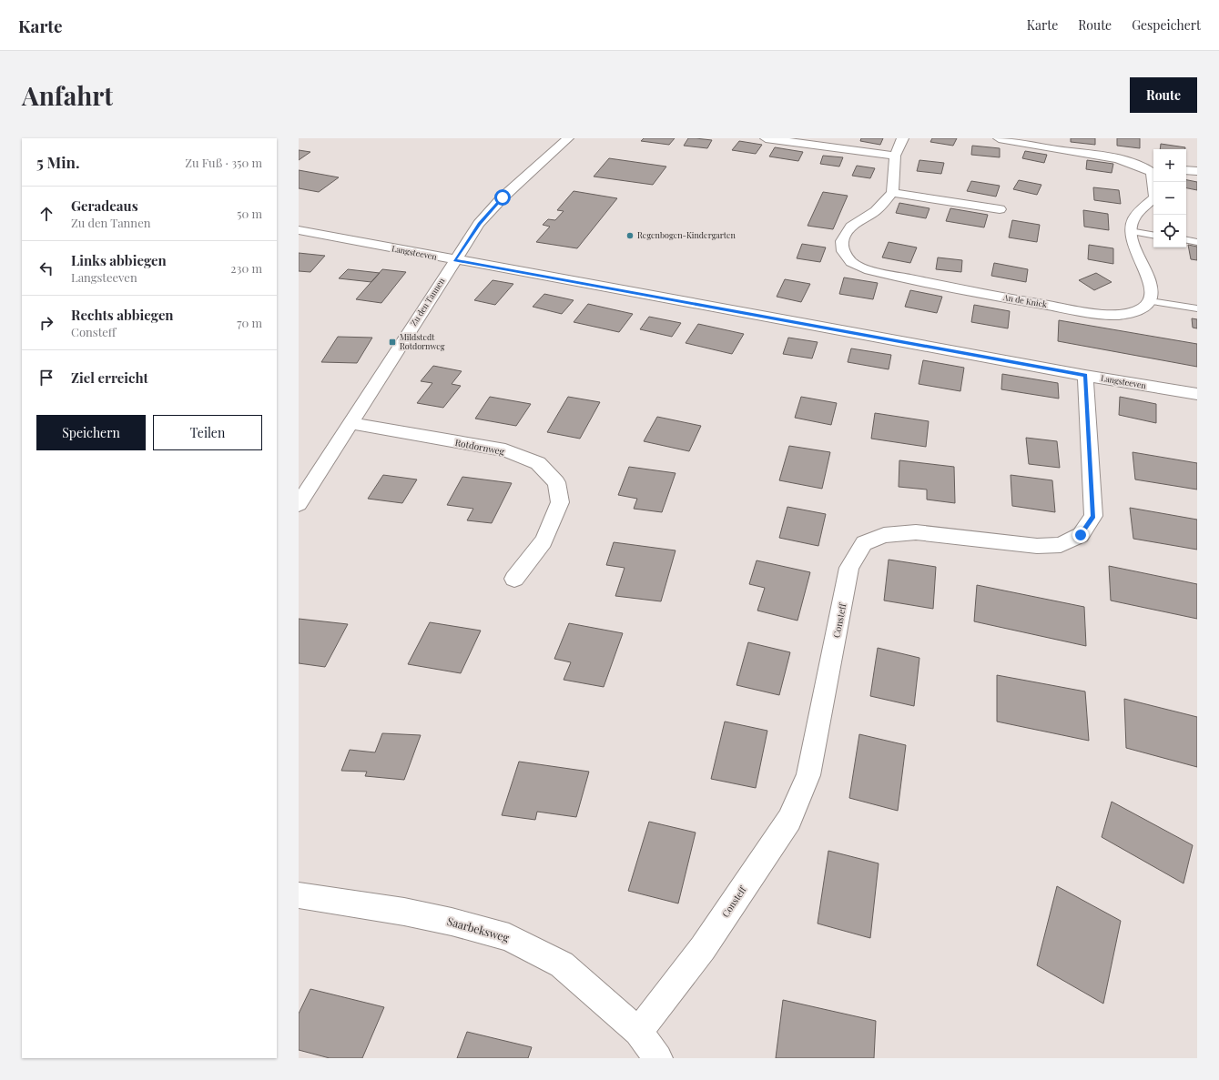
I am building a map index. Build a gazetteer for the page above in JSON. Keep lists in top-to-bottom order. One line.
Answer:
{"streets":{"street":["Langsteeven","An de Knick","Zu den Tannen","Rotdornweg","Consteff","Saarbeksweg"]},"crossings":[["Langsteeven","Zu den Tannen"],["Langsteeven","Consteff"],["Zu den Tannen","Rotdornweg"],["Consteff","Saarbeksweg"]],"places":{"other":["Regenbogen-Kindergarten"],"transit":["Mildstedt Rotdornweg"]},"page":{"header":"Karte","nav":["Karte","Route","Gespeichert"],"buttons":["Route",["Speichern","Teilen"]],"title":"Anfahrt","heading":["5 Min.","Zu Fuß · 350 m"],"map_buttons":["+","−"],"list":[["Geradeaus","Zu den Tannen","50 m"],["Links abbiegen","Langsteeven","230 m"],["Rechts abbiegen","Consteff","70 m"],"Ziel erreicht"]}}
